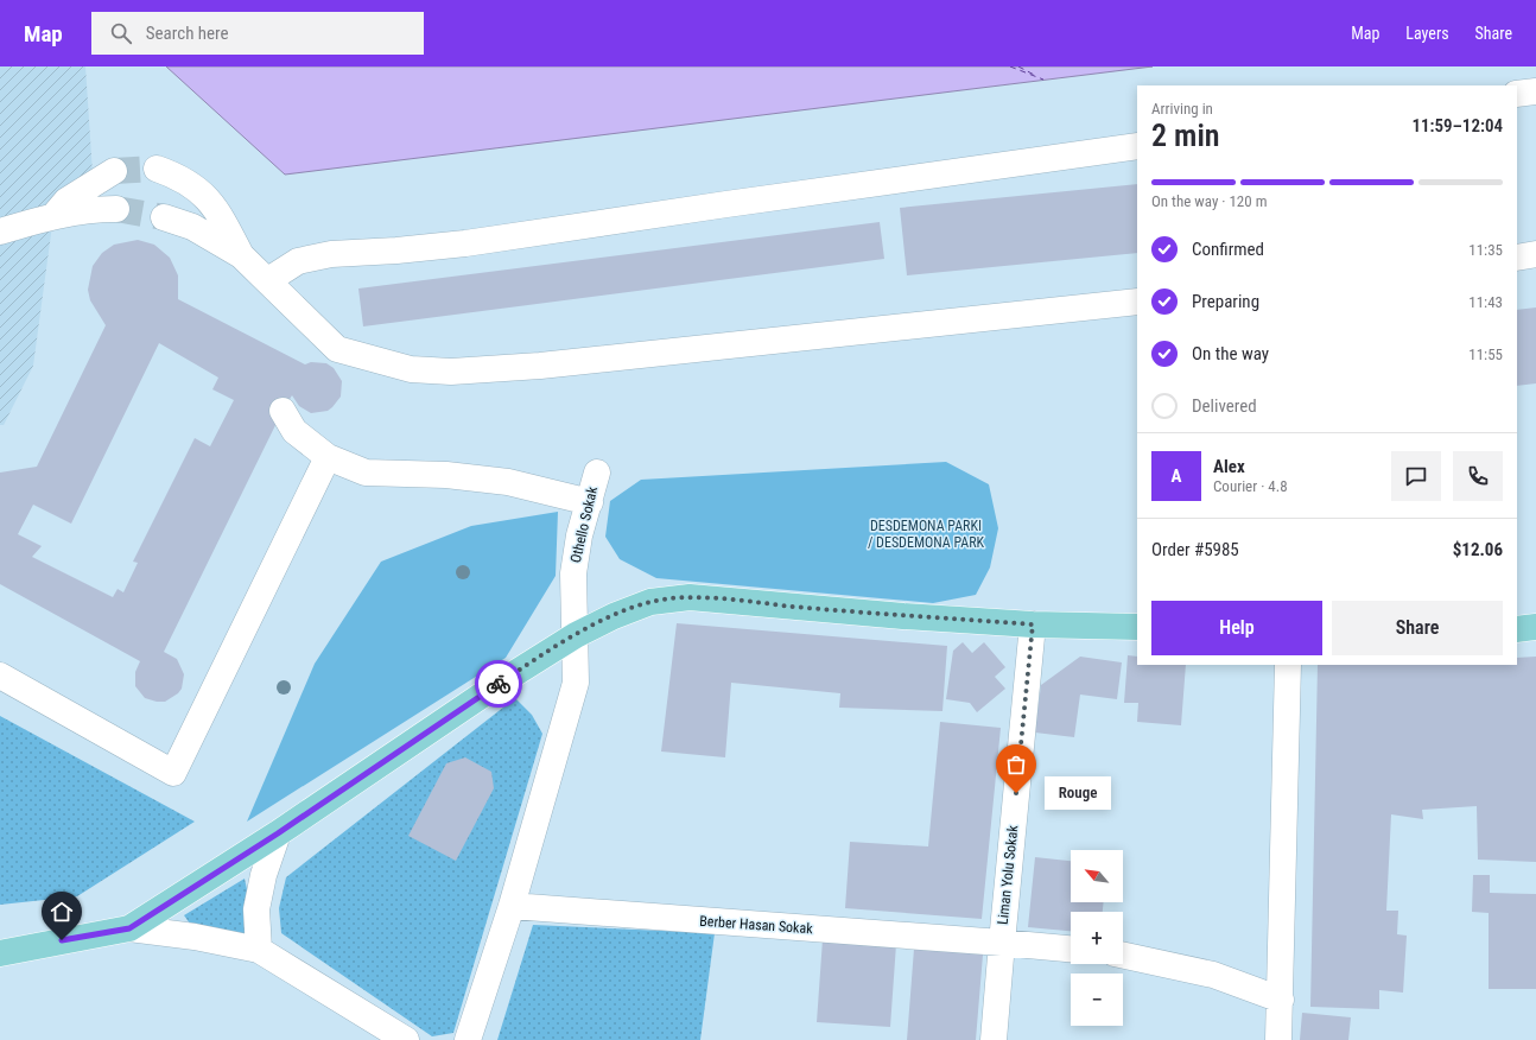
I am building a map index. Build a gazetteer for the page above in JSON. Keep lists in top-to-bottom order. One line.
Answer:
{"streets":{"street":["Othello Sokak","Liman Yolu Sokak","Berber Hasan Sokak"]},"crossings":[["Othello Sokak","Berber Hasan Sokak"],["Liman Yolu Sokak","Berber Hasan Sokak"]],"parks":["DESDEMONA PARKI / DESDEMONA PARK"],"places":["Rouge"],"north":"top left","page":{"header":"Map","search":"Search here","nav":["Map","Layers","Share"],"heading":["2 min","Arriving in","11:59–12:04"],"panel":["Alex","Courier · 4.8","Order #5985","$12.06"],"bar":"On the way · 120 m","list":[["Confirmed","11:35"],["Preparing","11:43"],["On the way","11:55"],"Delivered"],"round":"A","buttons":["Help","Share"],"bubble":"Rouge","map_buttons":["+","−"]}}
